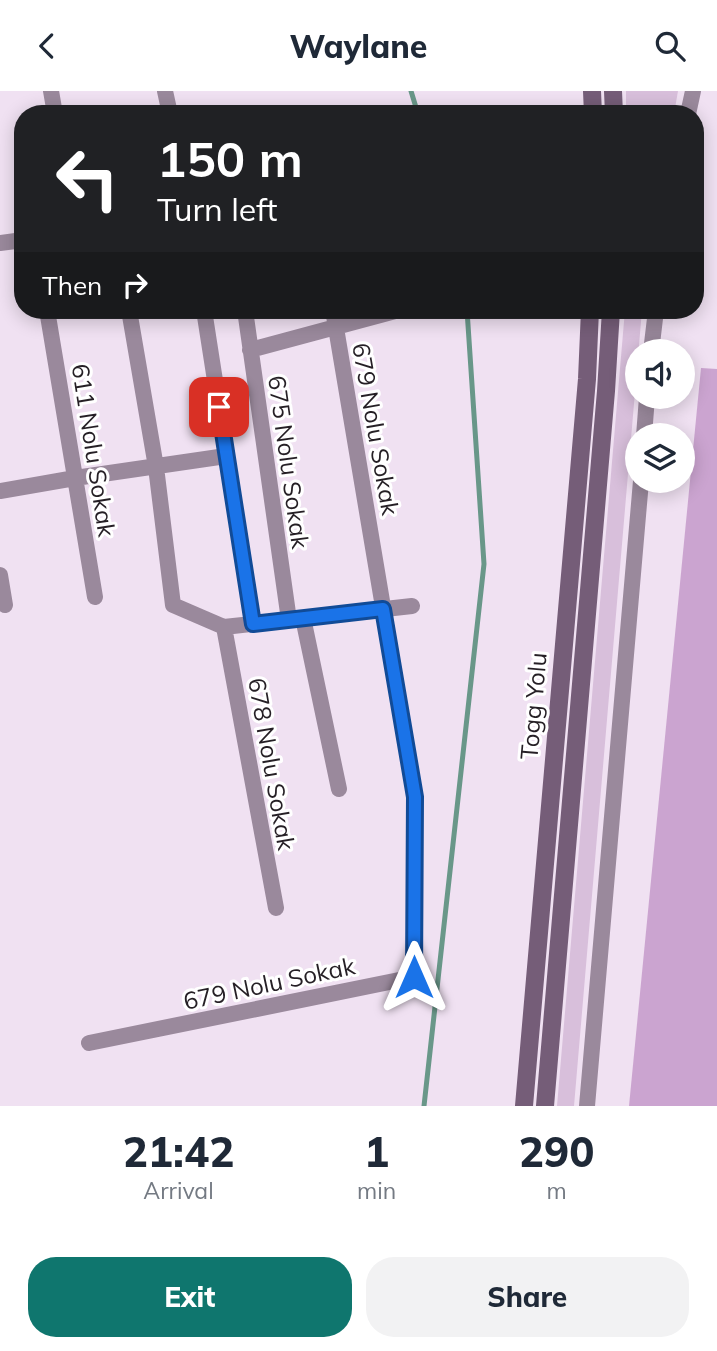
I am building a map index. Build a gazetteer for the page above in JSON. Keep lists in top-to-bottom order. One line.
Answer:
{"streets":{"street":["679 Nolu Sokak","611 Nolu Sokak","675 Nolu Sokak","Togg Yolu","678 Nolu Sokak"]},"page":{"header":"Waylane","turn":["150 m","Turn left"],"then":"Then","eta":["21:42","Arrival","1","min","290","m"],"buttons":["Exit","Share"]}}
